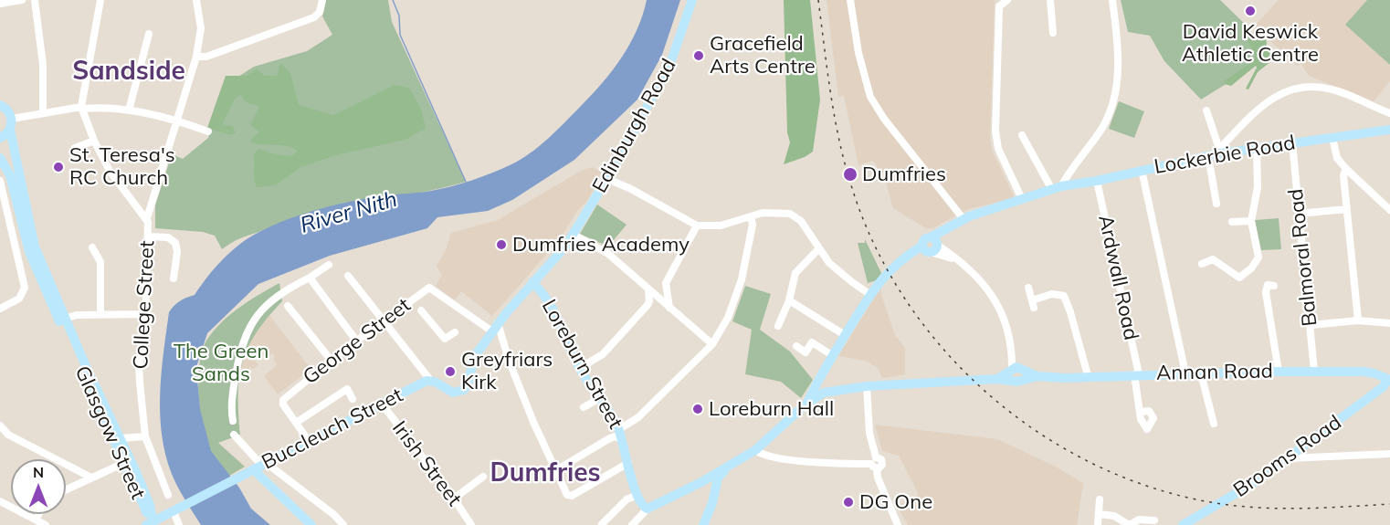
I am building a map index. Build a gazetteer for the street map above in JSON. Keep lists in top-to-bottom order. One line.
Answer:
{"streets":{"main road":["Edinburgh Road","Lockerbie Road","Loreburn Street","Annan Road","Buccleuch Street","Glasgow Street","Brooms Road"],"street":["Balmoral Road","Ardwall Road","College Street","George Street","Irish Street"]},"crossings":[["Edinburgh Road","George Street"],["Edinburgh Road","Loreburn Street"],["Edinburgh Road","Buccleuch Street"],["Lockerbie Road","Balmoral Road"],["Lockerbie Road","Ardwall Road"],["Balmoral Road","Annan Road"],["Ardwall Road","Annan Road"],["Annan Road","Brooms Road"],["Buccleuch Street","Glasgow Street"],["Buccleuch Street","Irish Street"]],"districts":["Sandside","Dumfries"],"water":["River Nith"],"parks":["The Green Sands"],"places":["David Keswick Athletic Centre","Gracefield Arts Centre","St. Teresa's RC Church","Dumfries","Dumfries Academy","Greyfriars Kirk","Loreburn Hall","DG One"],"north":"top"}
